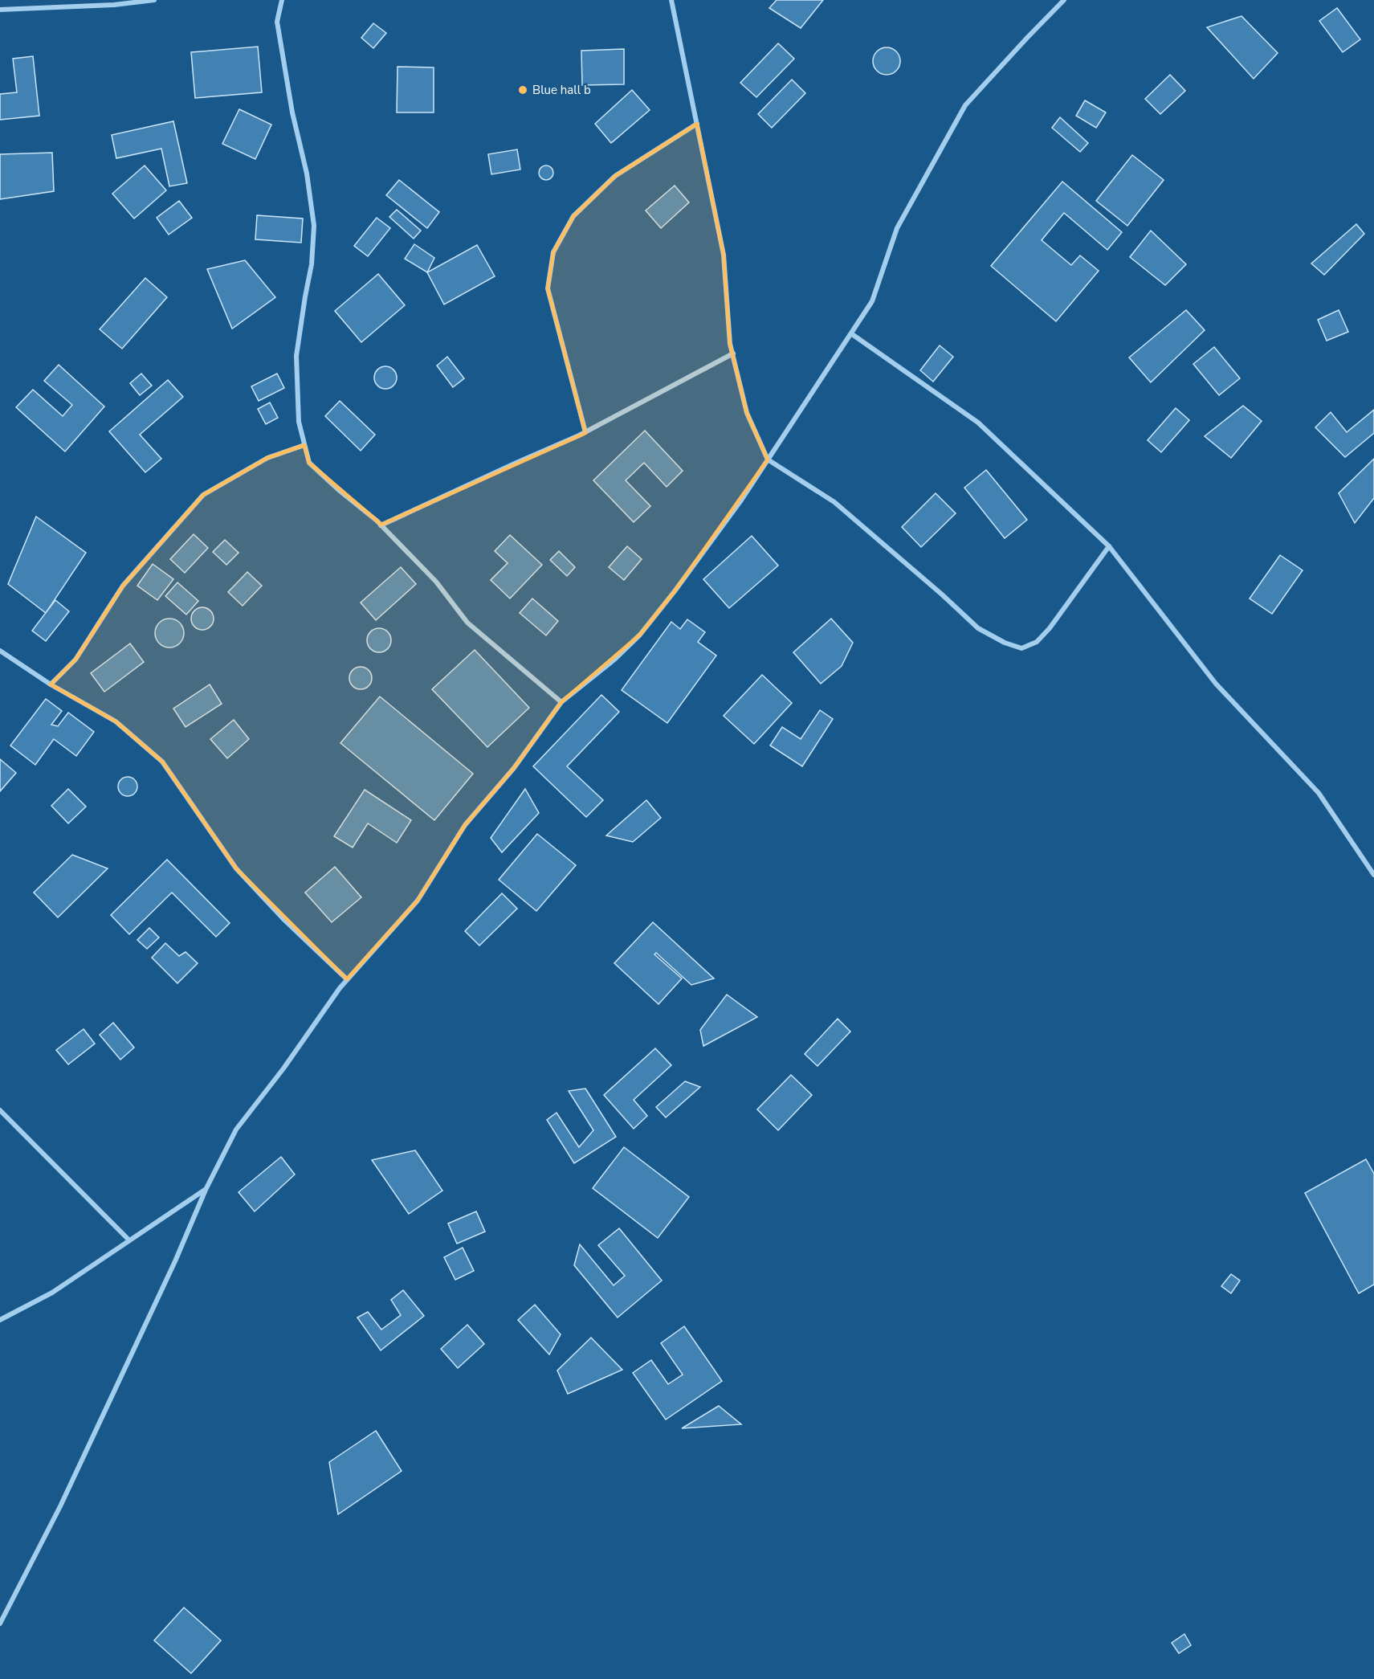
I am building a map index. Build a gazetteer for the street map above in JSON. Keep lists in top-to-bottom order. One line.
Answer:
{"places":["Blue hall b"]}
